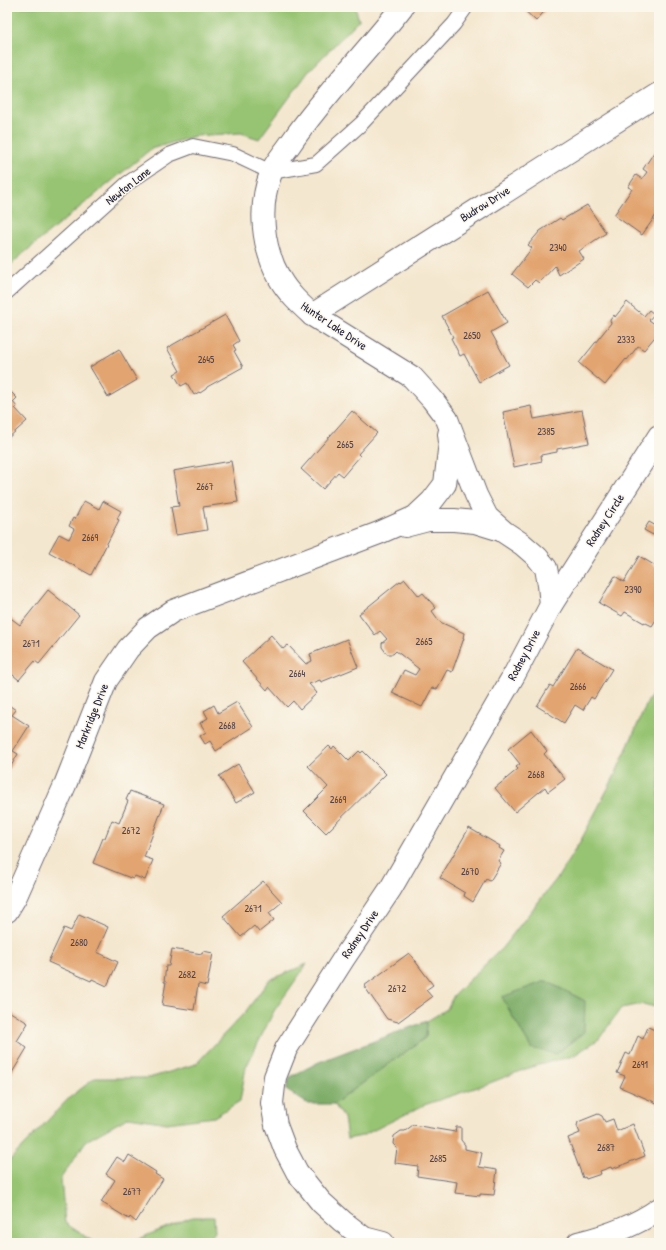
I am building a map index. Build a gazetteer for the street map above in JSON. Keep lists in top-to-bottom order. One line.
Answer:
{"streets":{"street":["Budrow Drive","Hunter Lake Drive","Rodney Circle","Rodney Drive","Markridge Drive"],"lane":["Newton Lane"]},"crossings":[["Newton Lane","Hunter Lake Drive"],["Budrow Drive","Hunter Lake Drive"],["Hunter Lake Drive","Rodney Circle"],["Hunter Lake Drive","Rodney Drive"],["Hunter Lake Drive","Markridge Drive"],["Rodney Circle","Rodney Drive"]],"house_numbers":["2340","2650","2333","2645","2385","2665","2667","2669","2390","2665","2671","2664","2666","2668","2668","2669","2672","2670","2671","2680","2682","2672","2691","2687","2685","2677"]}
